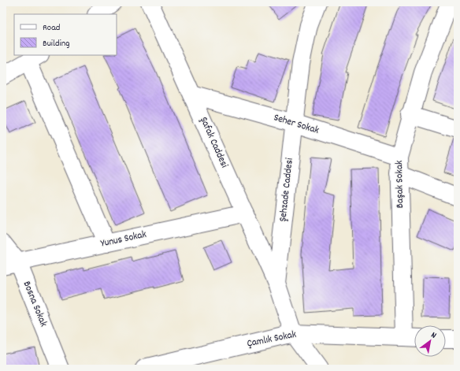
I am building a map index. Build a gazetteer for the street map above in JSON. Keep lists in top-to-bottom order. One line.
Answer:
{"streets":{"street":["Seher Sokak","Şafak Caddesi","Başak Sokak","Şehzade Caddesi","Yunus Sokak","Bosna Sokak","Çamlık Sokak"]},"crossings":[["Seher Sokak","Şafak Caddesi"],["Seher Sokak","Başak Sokak"],["Seher Sokak","Şehzade Caddesi"],["Şafak Caddesi","Şehzade Caddesi"],["Şafak Caddesi","Yunus Sokak"],["Başak Sokak","Çamlık Sokak"],["Şehzade Caddesi","Çamlık Sokak"],["Yunus Sokak","Bosna Sokak"]],"legend":["Road","Building"],"north":"top right"}
